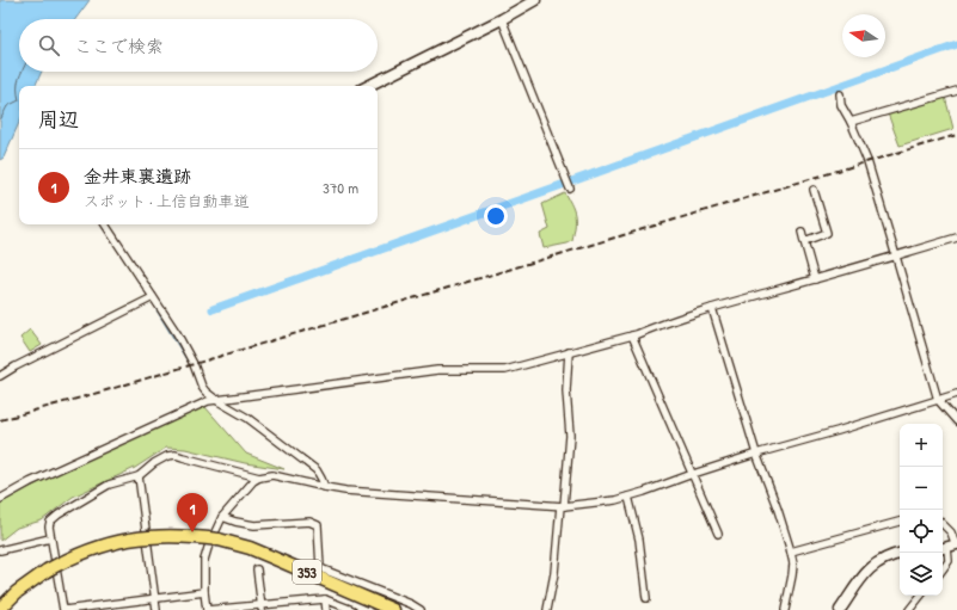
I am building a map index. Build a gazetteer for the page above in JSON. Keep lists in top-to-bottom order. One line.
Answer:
{"streets":{"highway":["353"]},"north":"left","page":{"search":"ここで検索","heading":"周辺","list":[{"mark":"1","name":"金井東裏遺跡","note":"スポット · 上信自動車道","value":"370 m"}],"map_buttons":["+","−"],"pins":"1"}}
